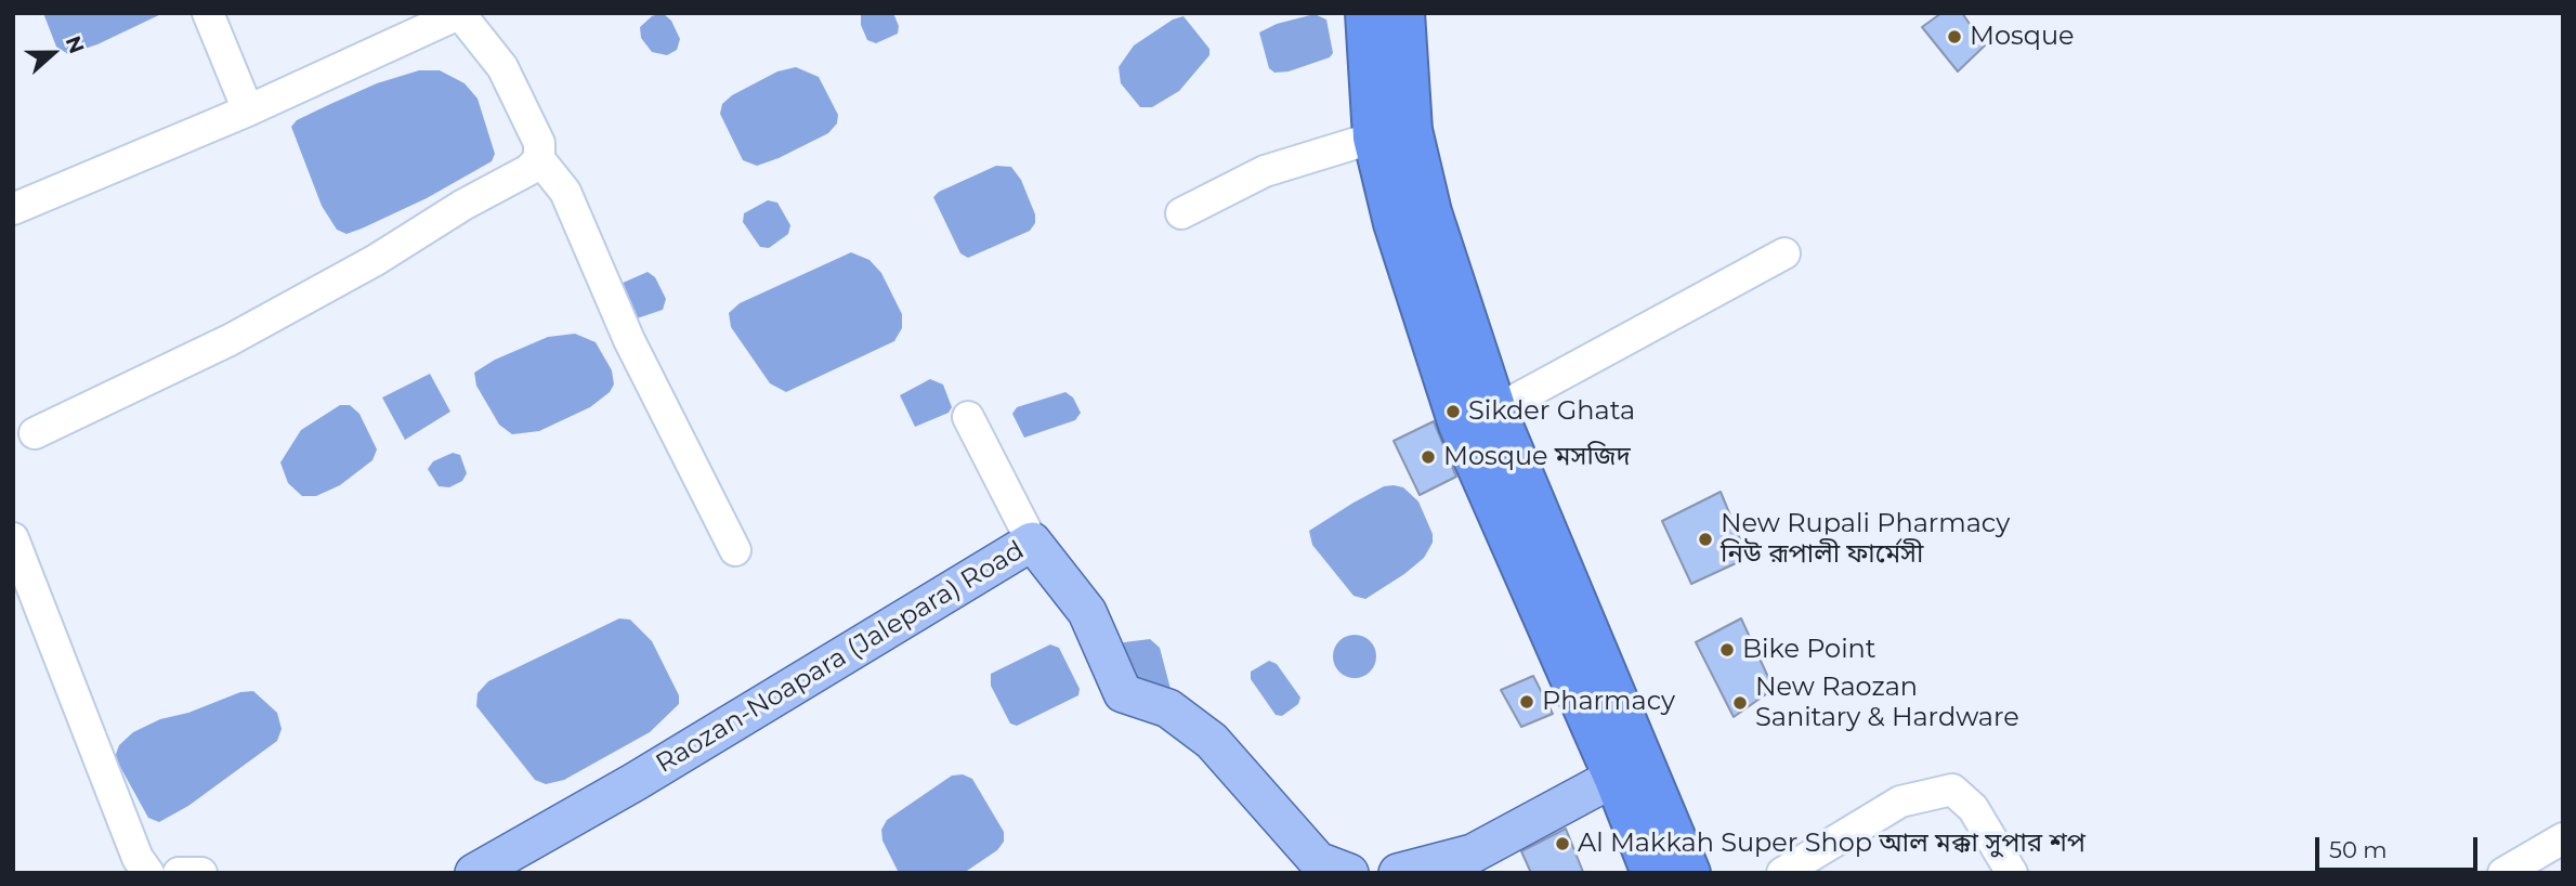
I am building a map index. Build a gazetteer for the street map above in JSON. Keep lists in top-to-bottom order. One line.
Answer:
{"streets":{"main road":["Raozan-Noapara (Jalepara) Road"]},"places":["Mosque","Sikder Ghata","Mosque মসজিদ","New Rupali Pharmacy নিউ রূপালী ফার্মেসী","Bike Point","Pharmacy","New Raozan Sanitary & Hardware","Al Makkah Super Shop আল মক্কা সুপার শপ"],"scale_bar":"50 m","north":"right"}
